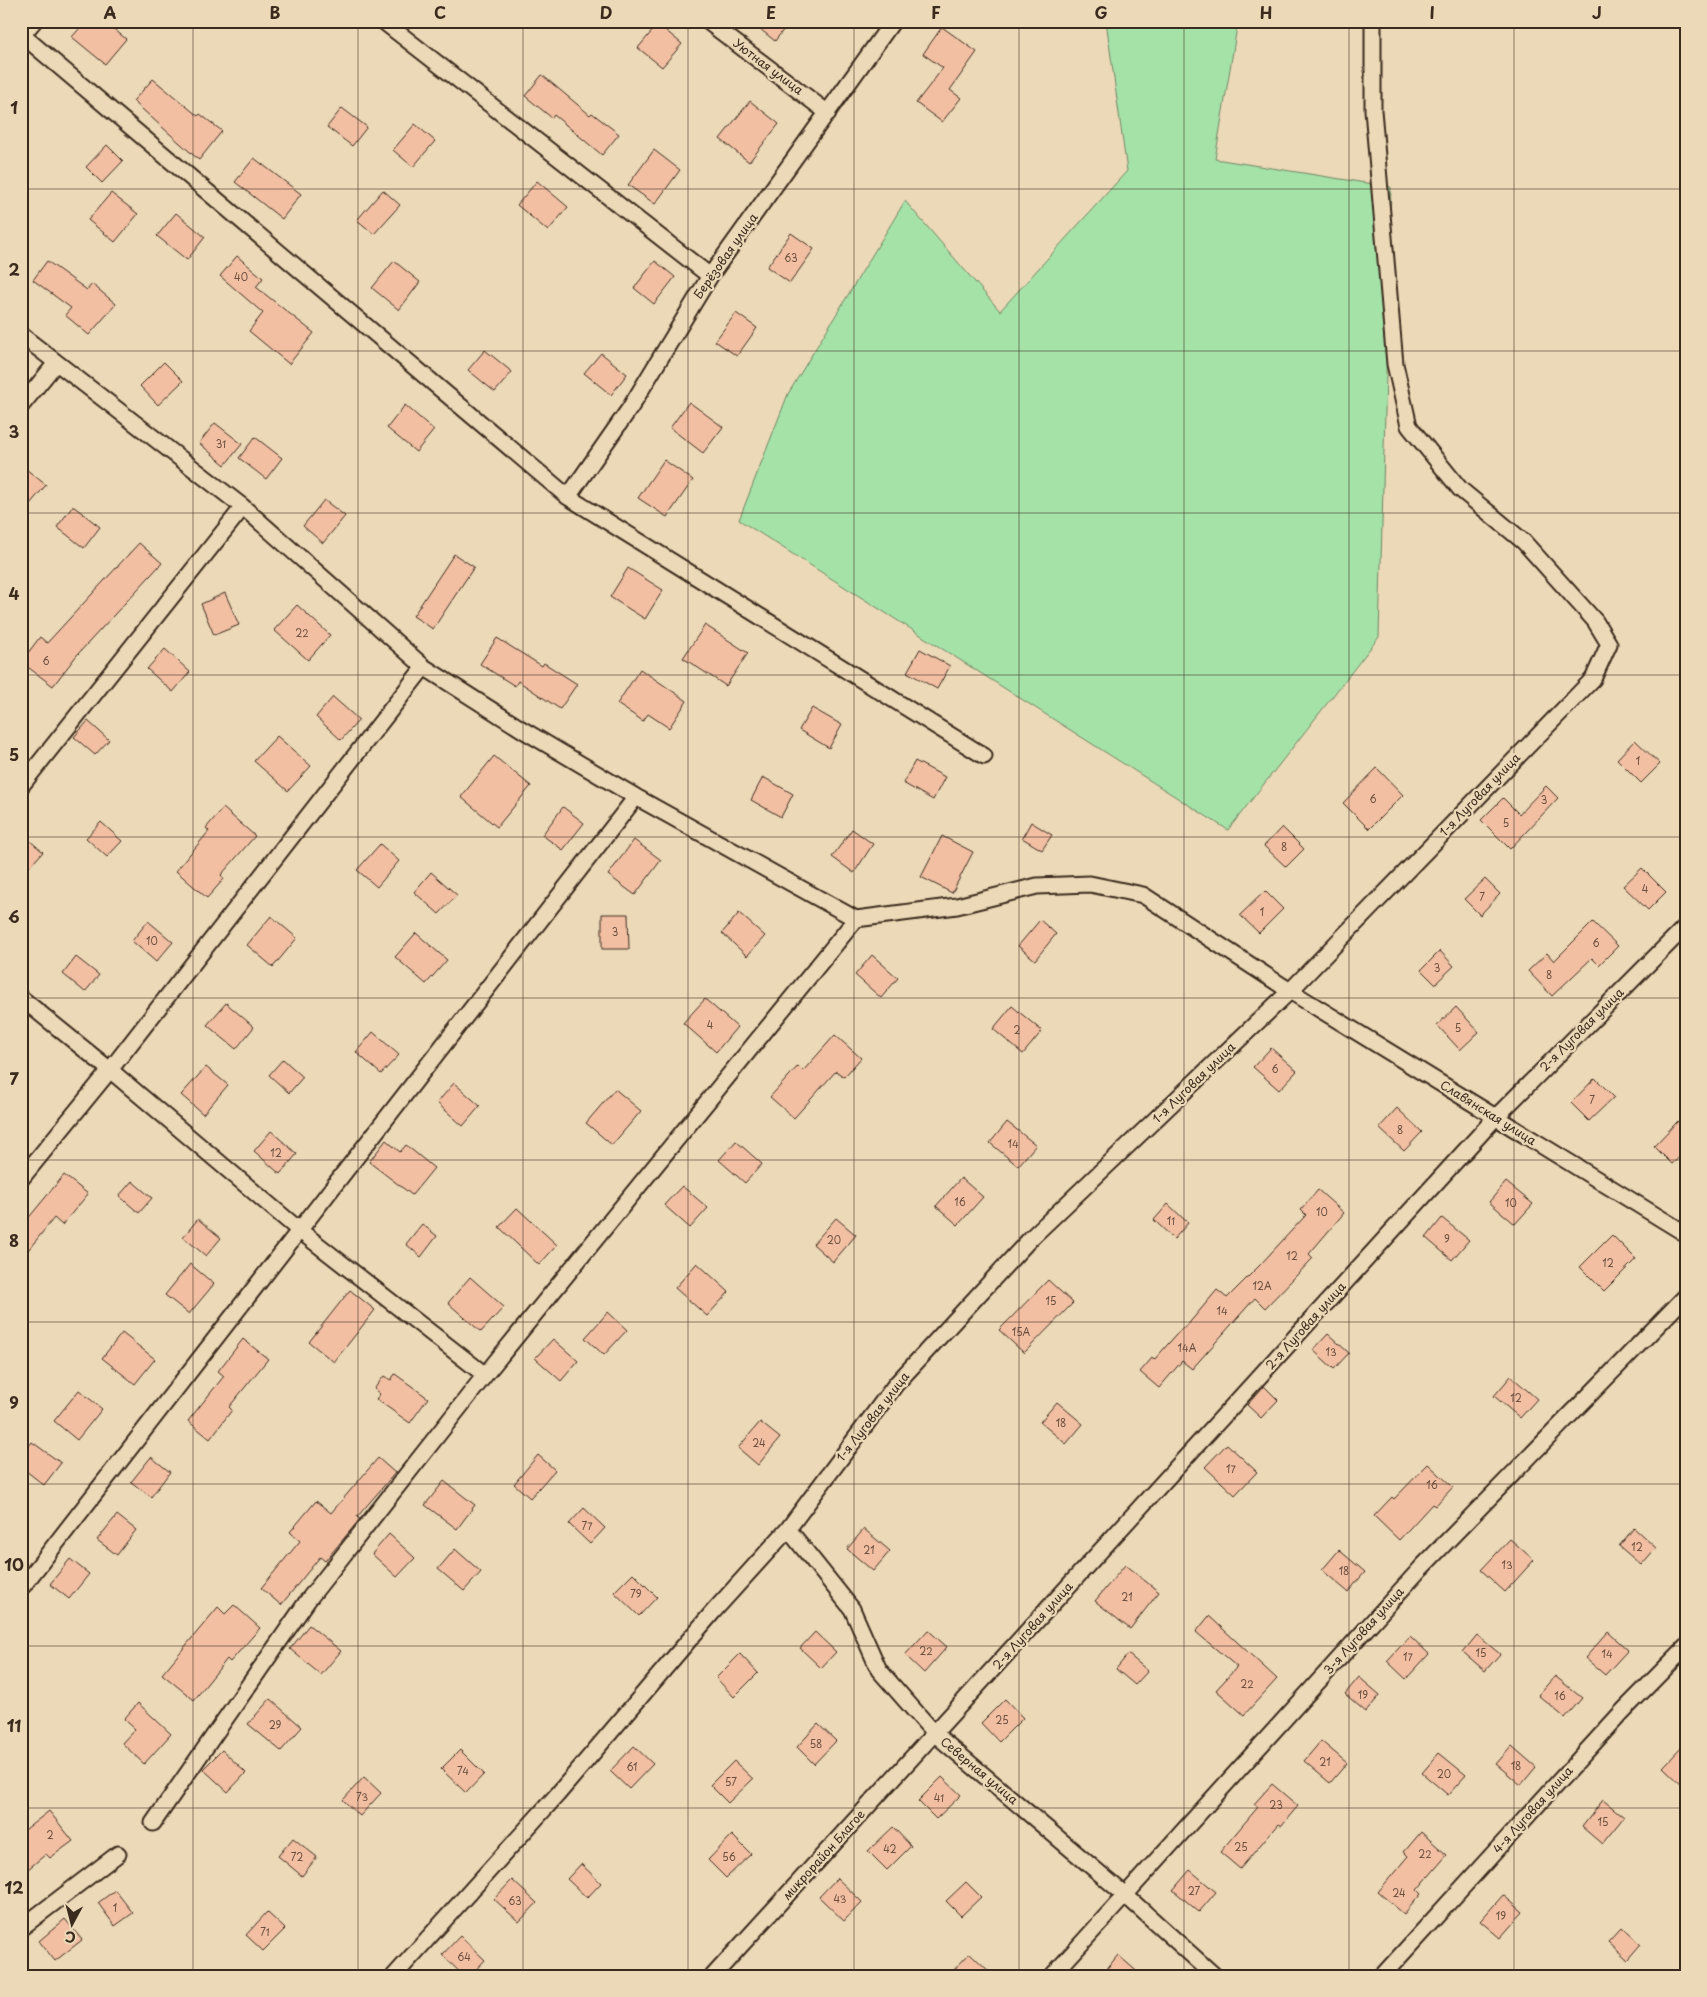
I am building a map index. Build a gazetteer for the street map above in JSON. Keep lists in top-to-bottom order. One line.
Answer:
{"streets":{"street":["Уютная улица","Берёзовая улица","1-я Луговая улица","2-я Луговая улица","Славянская улица","3-я Луговая улица","Северная улица","4-я Луговая улица","микрорайон Благое"]},"crossings":[["Уютная улица","Берёзовая улица"],["1-я Луговая улица","Славянская улица"],["1-я Луговая улица","Северная улица"],["2-я Луговая улица","Славянская улица"],["2-я Луговая улица","Северная улица"],["2-я Луговая улица","микрорайон Благое"],["3-я Луговая улица","Северная улица"],["Северная улица","микрорайон Благое"]],"house_numbers":["63","40","31","22","6","1","6","3","5","8","4","7","1","3","10","6","3","8","4","5","2","6","7","8","14","12","16","10","10","11","9","20","12","12","12А","15","14","15А","14А","13","12","18","24","17","16","77","12","21","13","18","79","21","22","15","14","17","22","19","16","25","29","58","21","18","61","74","20","57","73","41","23","15","2","25","42","22","72","56","27","24","43","63","1","19","71","64"],"north":"bottom","grid":{"columns":["A","B","C","D","E","F","G","H","I","J"],"rows":["1","2","3","4","5","6","7","8","9","10","11","12"]}}
